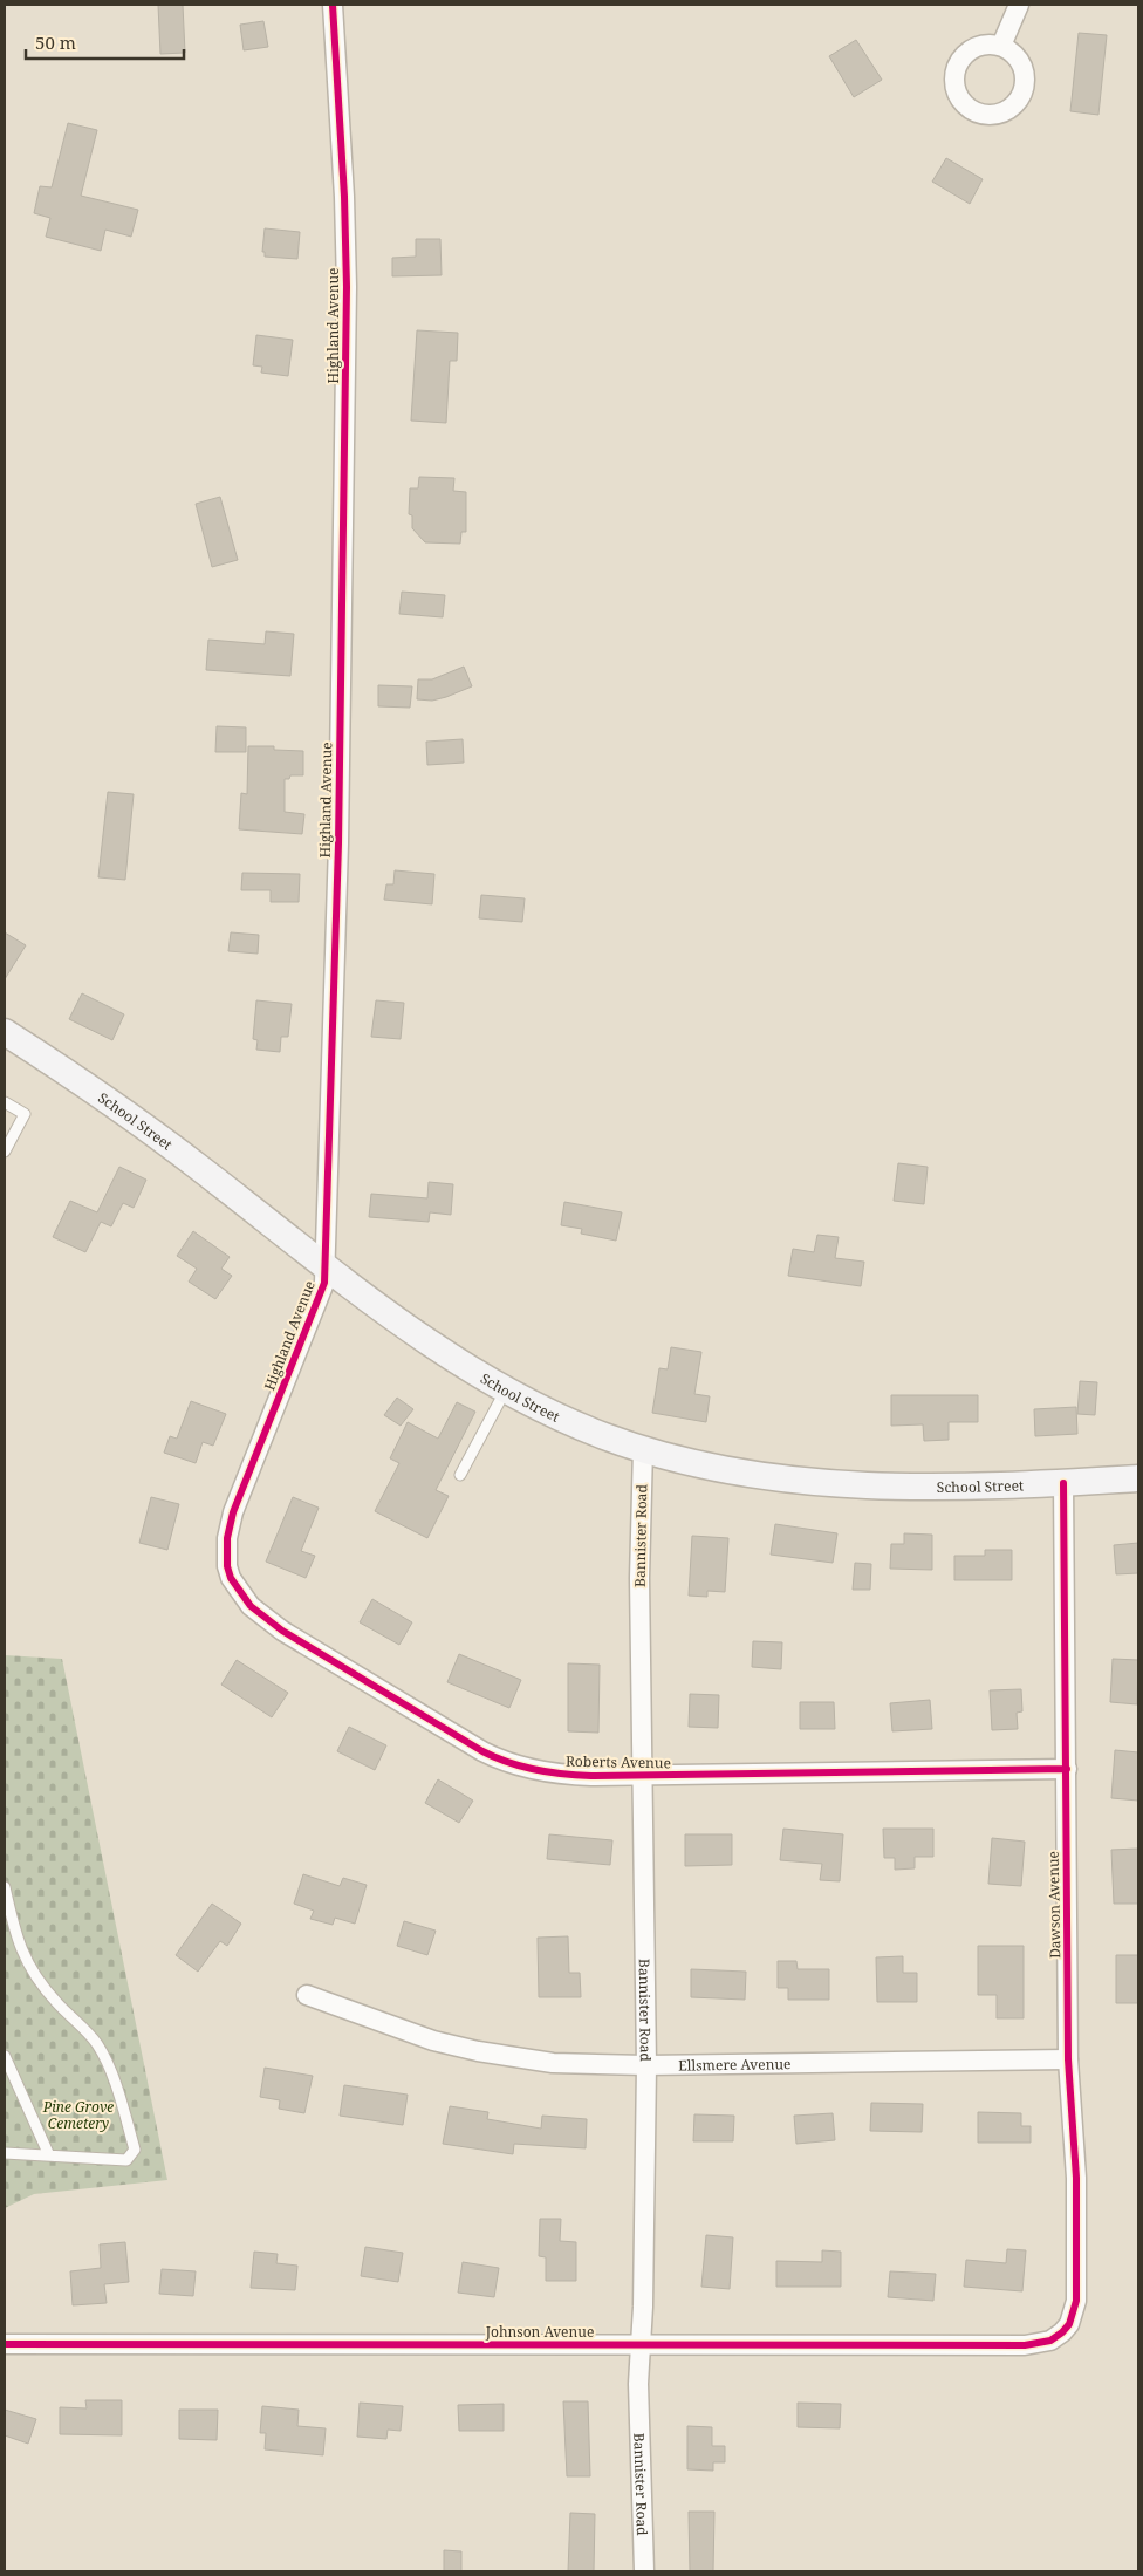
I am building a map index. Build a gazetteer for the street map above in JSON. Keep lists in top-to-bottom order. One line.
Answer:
{"streets":{"street":["Highland Avenue","School Street","Bannister Road","Roberts Avenue","Dawson Avenue","Ellsmere Avenue","Johnson Avenue"]},"crossings":[["Highland Avenue","School Street"],["Highland Avenue","Roberts Avenue"],["School Street","Bannister Road"],["School Street","Dawson Avenue"],["Bannister Road","Roberts Avenue"],["Bannister Road","Ellsmere Avenue"],["Bannister Road","Johnson Avenue"],["Roberts Avenue","Dawson Avenue"],["Dawson Avenue","Ellsmere Avenue"],["Dawson Avenue","Johnson Avenue"]],"parks":["Pine Grove Cemetery"],"scale_bar":"50 m"}
